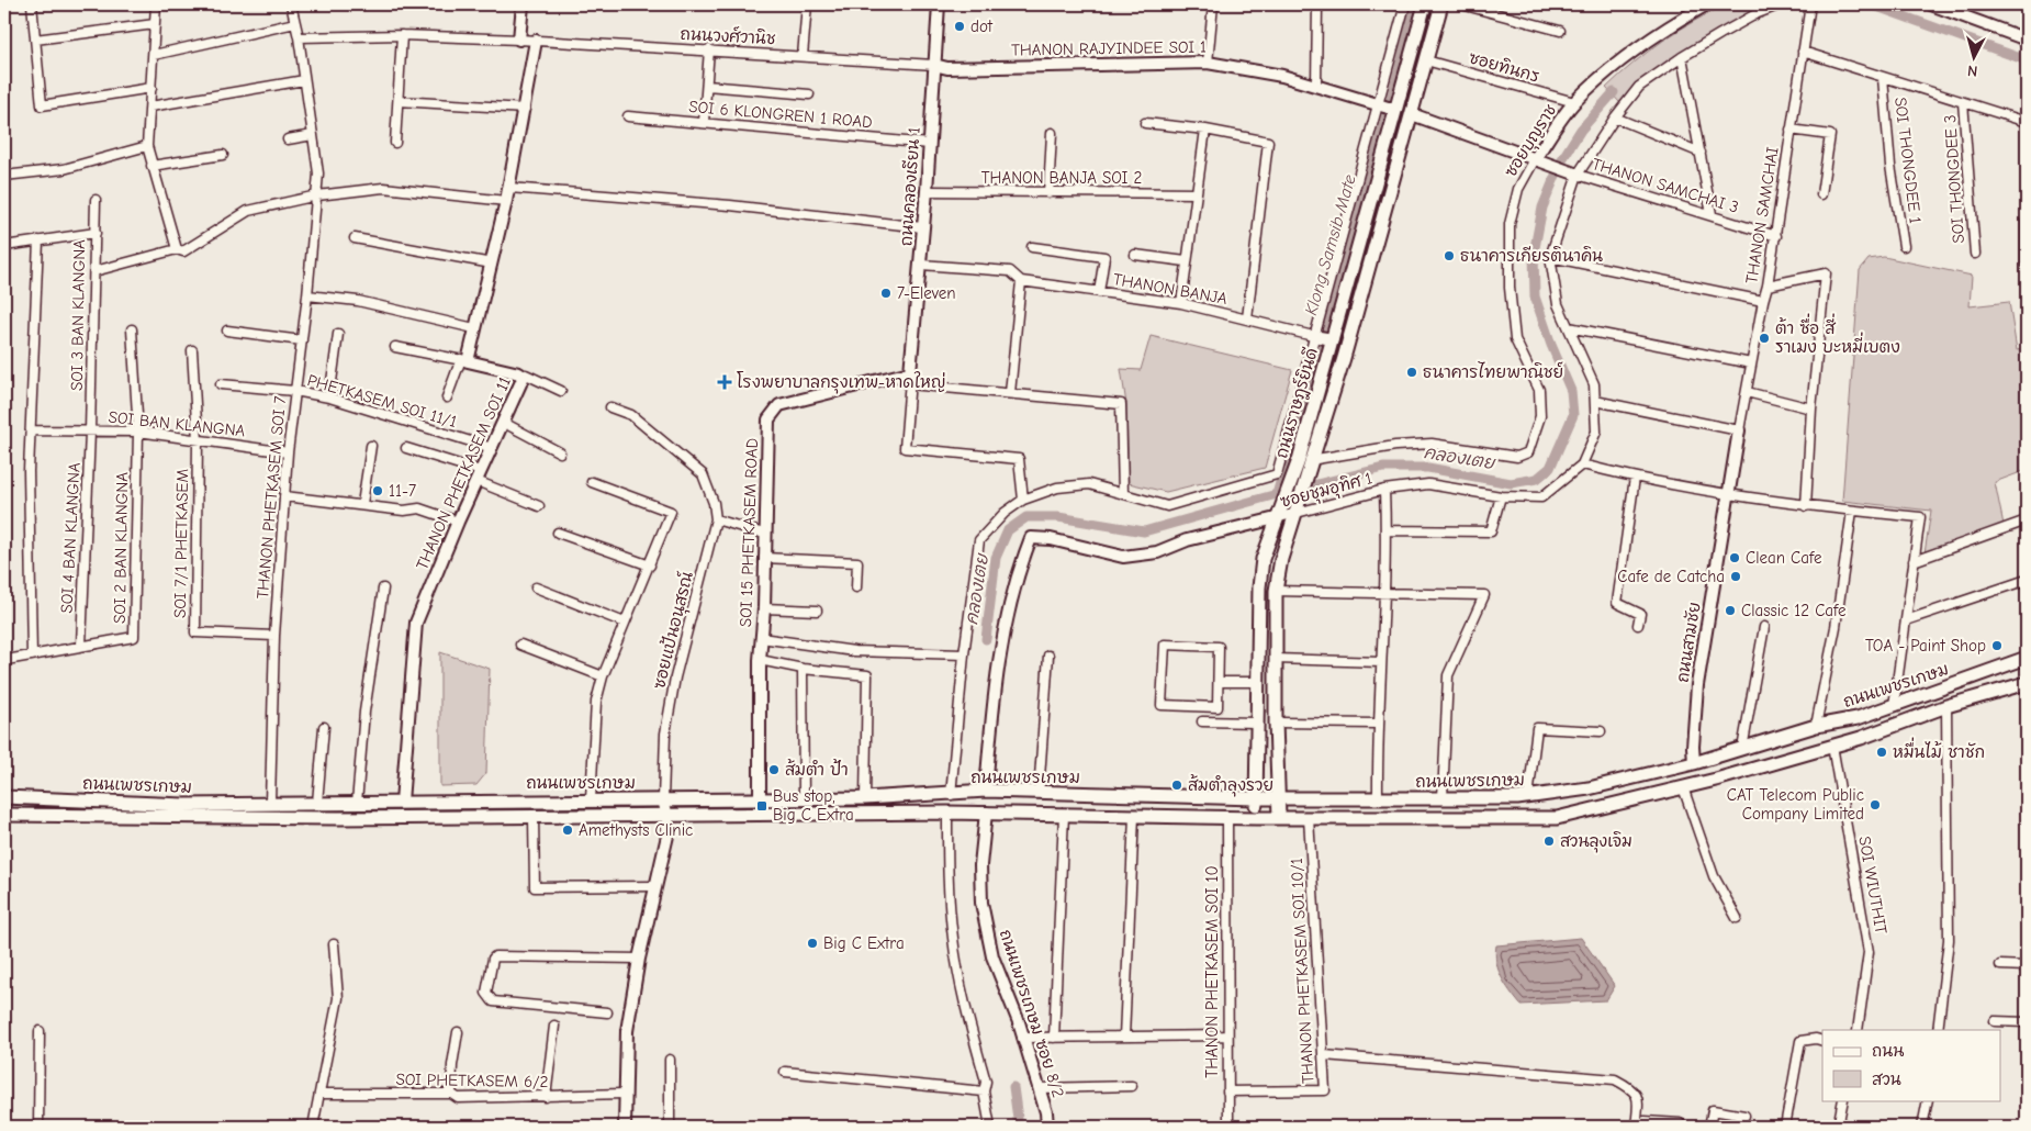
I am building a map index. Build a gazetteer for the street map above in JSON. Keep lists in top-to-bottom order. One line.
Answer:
{"streets":{"main road":["ถนนราษฎร์ยินดี","ถนนเพชรเกษม"],"street":["ถนนวงศ์วานิช","THANON RAJYINDEE SOI 1","ซอยทินกร","SOI 6 KLONGREN 1 ROAD","ซอยบุญราช","SOI THONGDEE 1","THANON BANJA SOI 2","SOI THONGDEE 3","THANON SAMCHAI 3","ถนนคลองเรียน 1","THANON SAMCHAI","THANON BANJA","SOI 3 BAN KLANGNA","PHETKASEM SOI 11/1","SOI BAN KLANGNA","THANON PHETKASEM SOI 11","ซอยชุมอุทิศ 1","THANON PHETKASEM SOI 7","SOI 15 PHETKASEM ROAD","SOI 4 BAN KLANGNA","SOI 7/1 PHETKASEM","SOI 2 BAN KLANGNA","ซอยแป้นอนุสรณ์","ถนนสามชัย","SOI WIUTHIT","THANON PHETKASEM SOI 10/1","THANON PHETKASEM SOI 10","ถนนเพชรเกษม ซอย 8/2","SOI PHETKASEM 6/2"]},"crossings":[["ถนนวงศ์วานิช","THANON RAJYINDEE SOI 1"],["ถนนวงศ์วานิช","ถนนคลองเรียน 1"],["ถนนวงศ์วานิช","THANON PHETKASEM SOI 7"],["THANON RAJYINDEE SOI 1","ถนนคลองเรียน 1"],["THANON RAJYINDEE SOI 1","ถนนราษฎร์ยินดี"],["ซอยทินกร","ซอยบุญราช"],["ซอยทินกร","ถนนราษฎร์ยินดี"],["SOI 6 KLONGREN 1 ROAD","ถนนคลองเรียน 1"],["ซอยบุญราช","ถนนราษฎร์ยินดี"],["THANON BANJA SOI 2","ถนนคลองเรียน 1"],["THANON SAMCHAI 3","THANON SAMCHAI"],["ถนนคลองเรียน 1","THANON BANJA"],["ถนนคลองเรียน 1","SOI 15 PHETKASEM ROAD"],["THANON SAMCHAI","ถนนสามชัย"],["SOI 3 BAN KLANGNA","SOI BAN KLANGNA"],["SOI 3 BAN KLANGNA","SOI 4 BAN KLANGNA"],["PHETKASEM SOI 11/1","THANON PHETKASEM SOI 11"],["PHETKASEM SOI 11/1","THANON PHETKASEM SOI 7"],["ถนนราษฎร์ยินดี","ซอยชุมอุทิศ 1"],["ถนนราษฎร์ยินดี","ถนนเพชรเกษม"],["SOI BAN KLANGNA","THANON PHETKASEM SOI 7"],["SOI BAN KLANGNA","SOI 4 BAN KLANGNA"],["SOI BAN KLANGNA","SOI 7/1 PHETKASEM"],["SOI BAN KLANGNA","SOI 2 BAN KLANGNA"],["THANON PHETKASEM SOI 11","ถนนเพชรเกษม"],["THANON PHETKASEM SOI 7","SOI 7/1 PHETKASEM"],["THANON PHETKASEM SOI 7","ถนนเพชรเกษม"],["SOI 15 PHETKASEM ROAD","ถนนเพชรเกษม"],["SOI 4 BAN KLANGNA","SOI 2 BAN KLANGNA"],["ซอยแป้นอนุสรณ์","ถนนเพชรเกษม"],["ถนนสามชัย","ถนนเพชรเกษม"],["ถนนเพชรเกษม","SOI WIUTHIT"],["ถนนเพชรเกษม","THANON PHETKASEM SOI 10/1"],["ถนนเพชรเกษม","THANON PHETKASEM SOI 10"],["ถนนเพชรเกษม","ถนนเพชรเกษม ซอย 8/2"],["THANON PHETKASEM SOI 10/1","THANON PHETKASEM SOI 10"]],"water":["Klong Samsib Mate","คลองเตย"],"places":{"other":["dot","ธนาคารเกียรตินาคิน","7-Eleven","ต้า ซื่อ สี่ ราเมง บะหมี่เบตง","ธนาคารไทยพาณิชย์","11-7","Clean Cafe","Cafe de Catcha","Classic 12 Cafe","TOA - Paint Shop","หมื่นไม้ ชาชัก","ส้มตำ ป้า","ส้มตำลุงรวย","CAT Telecom Public Company Limited","Amethysts Clinic","สวนลุงเจิม","Big C Extra"],"health":["โรงพยาบาลกรุงเทพ-หาดใหญ่"],"transit":["Bus stop, Big C Extra"]},"legend":["ถนน","สวน"],"north":"bottom"}
